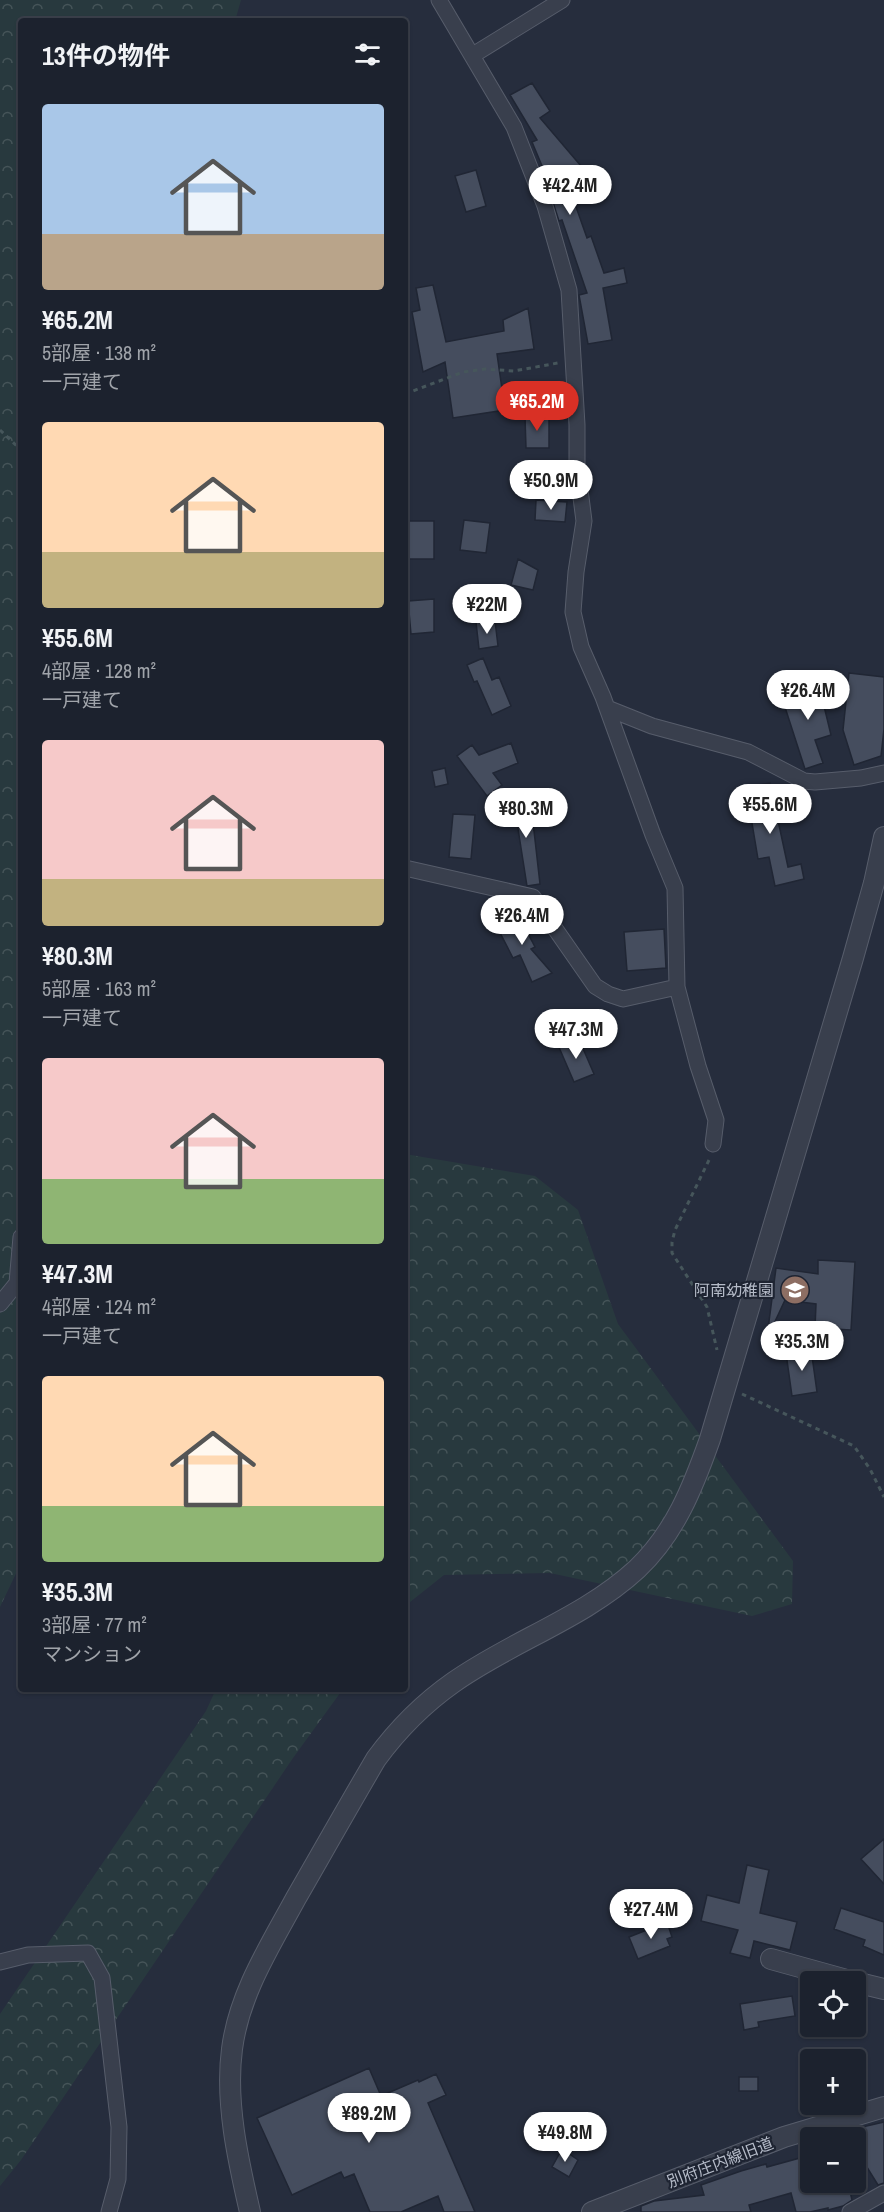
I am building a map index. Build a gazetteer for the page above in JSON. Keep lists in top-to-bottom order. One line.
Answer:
{"streets":{"street":["別府庄内線旧道"]},"places":{"school or university":["阿南幼稚園"]},"page":{"heading":"13件の物件","list":[{"name":"¥65.2M","note":"5部屋 · 138 m² · 一戸建て"},{"name":"¥55.6M","note":"4部屋 · 128 m² · 一戸建て"},{"name":"¥80.3M","note":"5部屋 · 163 m² · 一戸建て"},{"name":"¥47.3M","note":"4部屋 · 124 m² · 一戸建て"},{"name":"¥35.3M","note":"3部屋 · 77 m² · マンション"}],"price":["¥42.4M","¥65.2M","¥50.9M","¥22M","¥26.4M","¥55.6M","¥80.3M","¥26.4M","¥47.3M","¥35.3M","¥27.4M","¥89.2M","¥49.8M"],"map_buttons":["+","−"]}}
